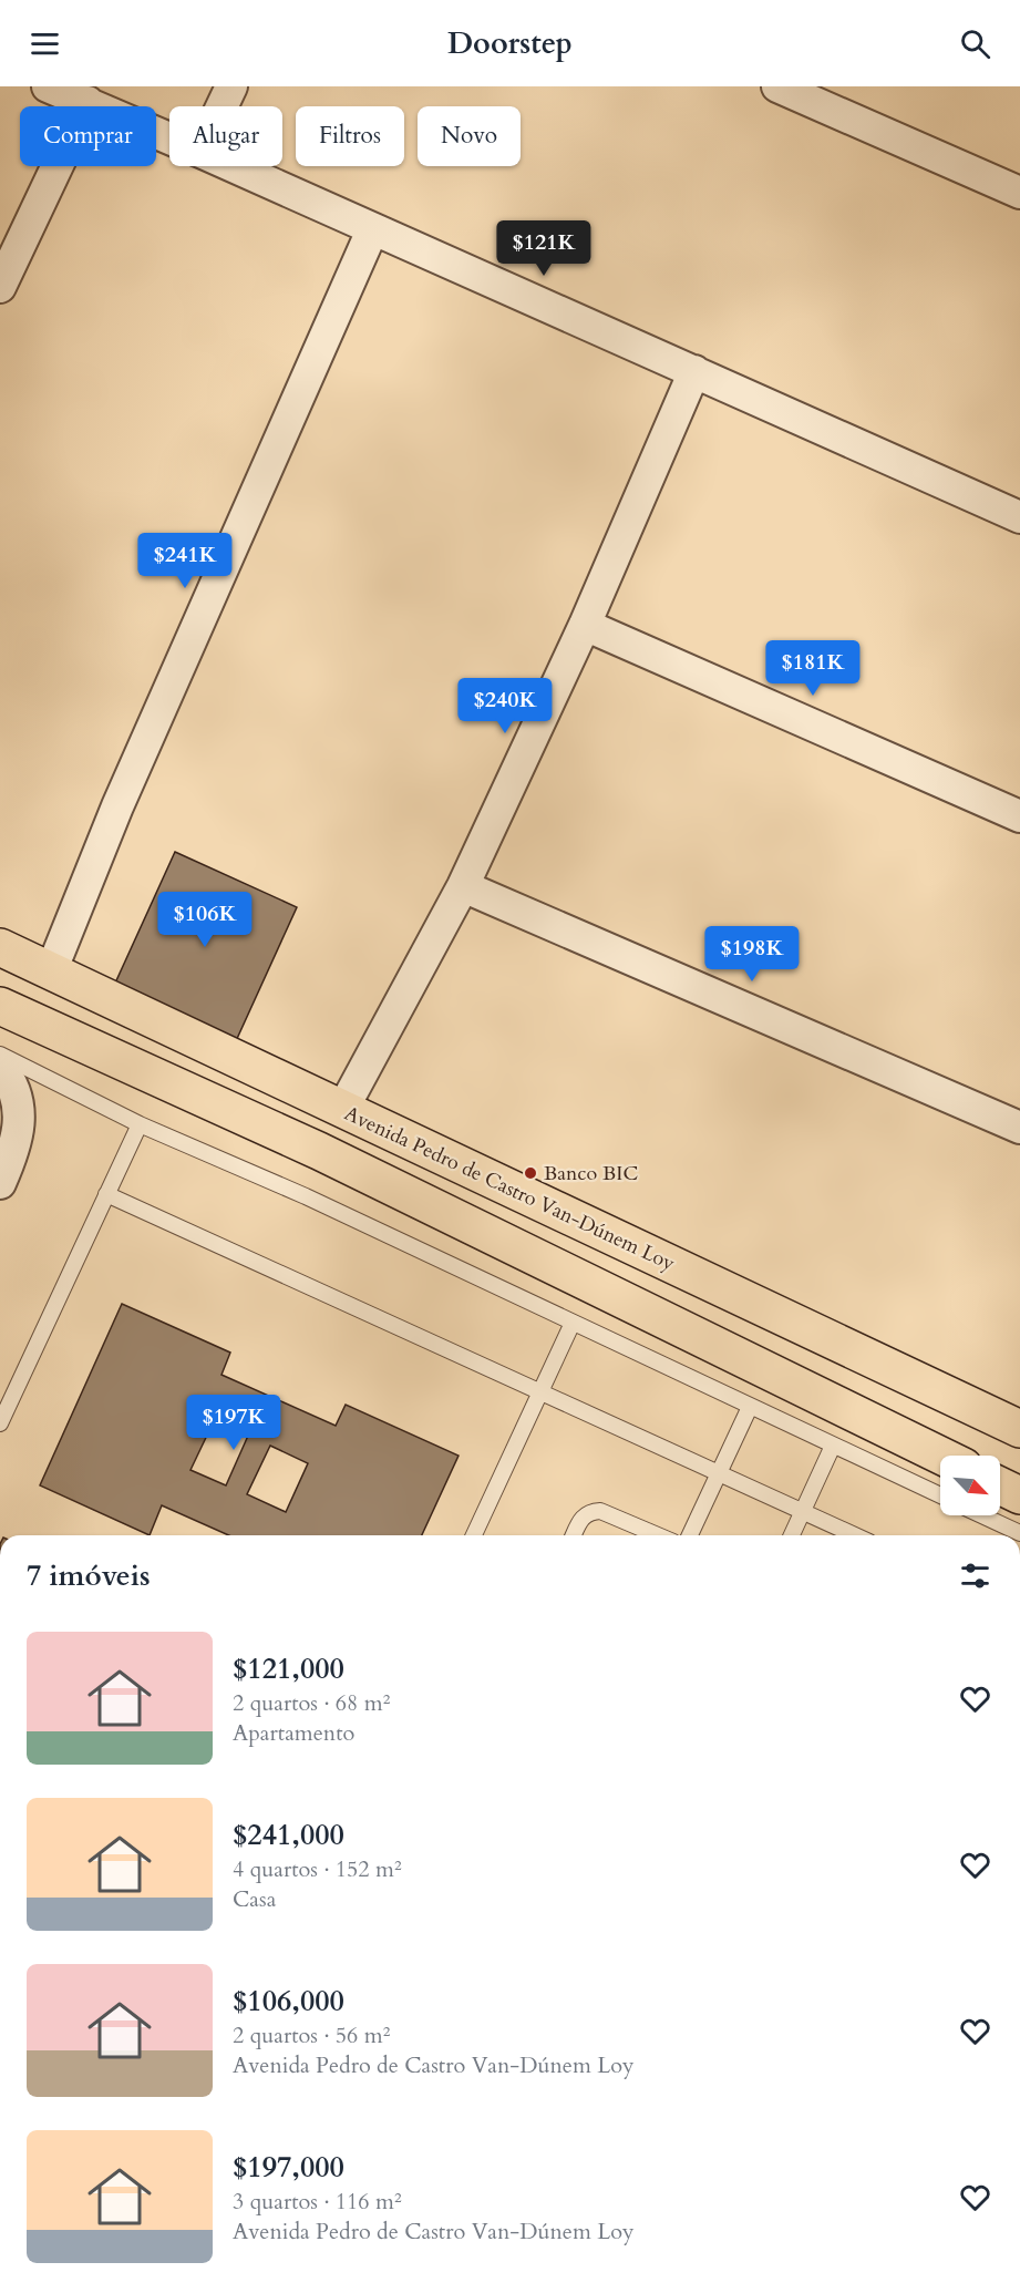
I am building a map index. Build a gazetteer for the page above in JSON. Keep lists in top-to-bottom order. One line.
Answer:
{"streets":{"highway":["Avenida Pedro de Castro Van-Dúnem Loy"]},"places":["Banco BIC"],"north":"bottom right","page":{"header":"Doorstep","chip":["Comprar","Alugar","Filtros","Novo"],"price":["$121K","$241K","$181K","$240K","$106K","$198K","$197K"],"heading":"7 imóveis","list":[{"name":"$121,000","note":"2 quartos · 68 m² · Apartamento"},{"name":"$241,000","note":"4 quartos · 152 m² · Casa"},{"name":"$106,000","note":"2 quartos · 56 m² · Avenida Pedro de Castro Van-Dúnem Loy"},{"name":"$197,000","note":"3 quartos · 116 m² · Avenida Pedro de Castro Van-Dúnem Loy"}]}}
